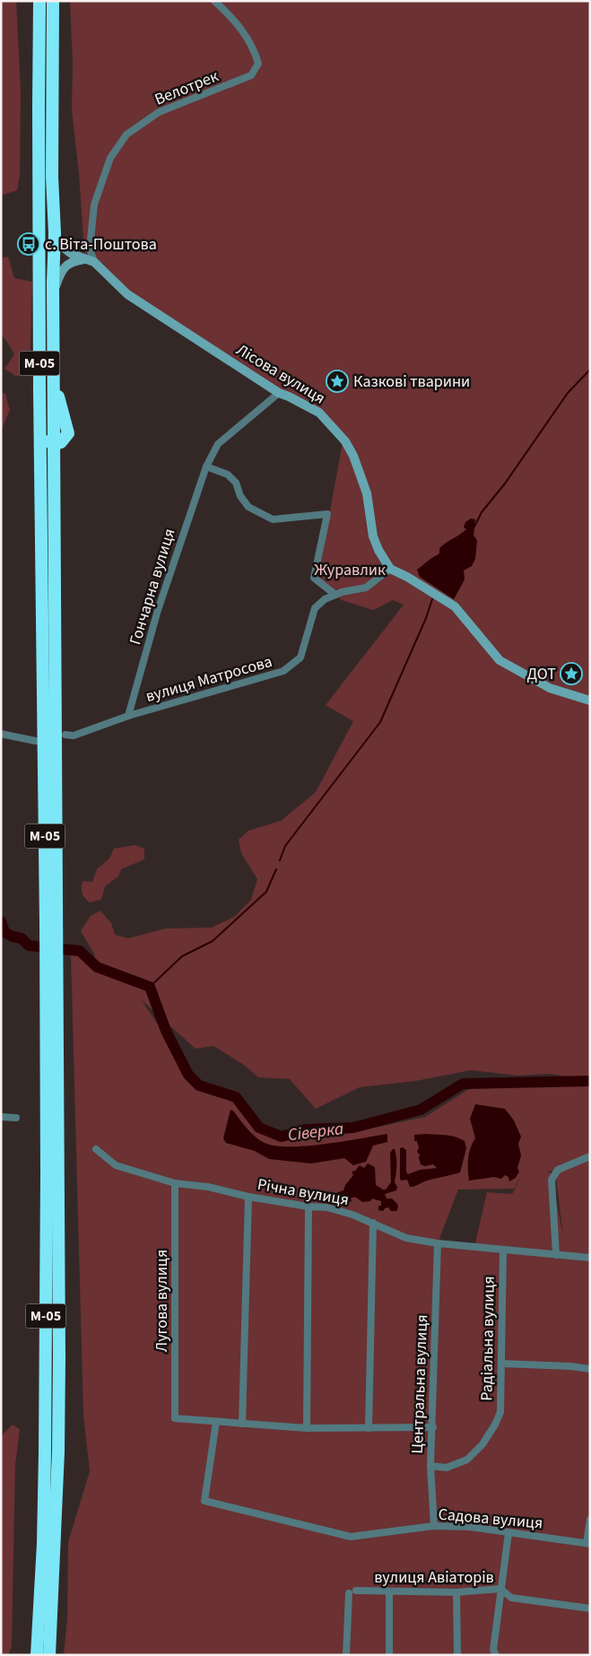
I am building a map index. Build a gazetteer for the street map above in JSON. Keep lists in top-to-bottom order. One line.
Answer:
{"streets":{"highway":["М-05"],"street":["Велотрек","Лісова вулиця","Гончарна вулиця","вулиця Матросова","Річна вулиця","Лугова вулиця","Радіальна вулиця","Центральна вулиця","Садова вулиця","вулиця Авіаторів"]},"crossings":[["Велотрек","Лісова вулиця"],["М-05","Лісова вулиця"],["Лісова вулиця","Гончарна вулиця"],["Лісова вулиця","вулиця Матросова"],["Гончарна вулиця","вулиця Матросова"],["Річна вулиця","Лугова вулиця"],["Річна вулиця","Радіальна вулиця"],["Річна вулиця","Центральна вулиця"],["Лугова вулиця","Садова вулиця"],["Радіальна вулиця","Центральна вулиця"],["Центральна вулиця","Садова вулиця"]],"water":["Сіверка"],"parks":["Журавлик"],"places":{"bus stop":["с. Віта-Поштова"],"place":["Казкові тварини","ДОТ"]}}
